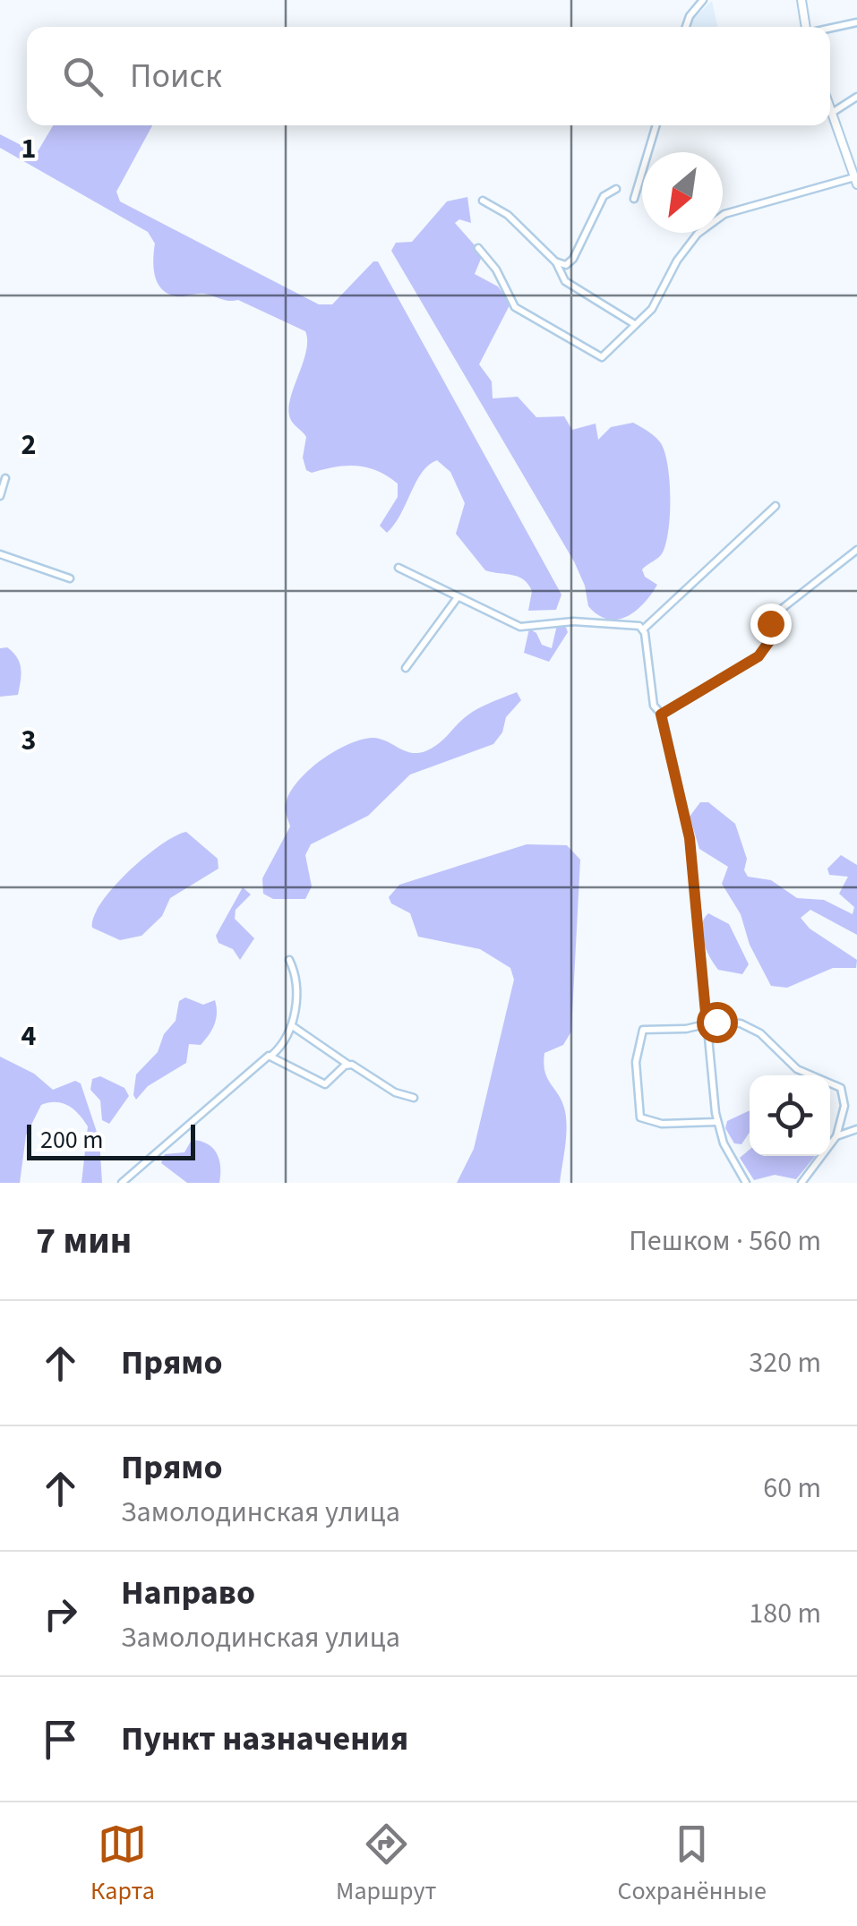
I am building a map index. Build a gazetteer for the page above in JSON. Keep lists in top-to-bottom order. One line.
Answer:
{"scale_bar":"200 m","north":"bottom left","page":{"search":"Поиск","scale":"200 m","heading":["7 мин","Пешком · 560 m"],"list":[["Прямо","320 m"],["Прямо","Замолодинская улица","60 m"],["Направо","Замолодинская улица","180 m"],"Пункт назначения"],"nav":["Карта","Маршрут","Сохранённые"]},"grid":{"rows":["1","2","3","4"]}}
